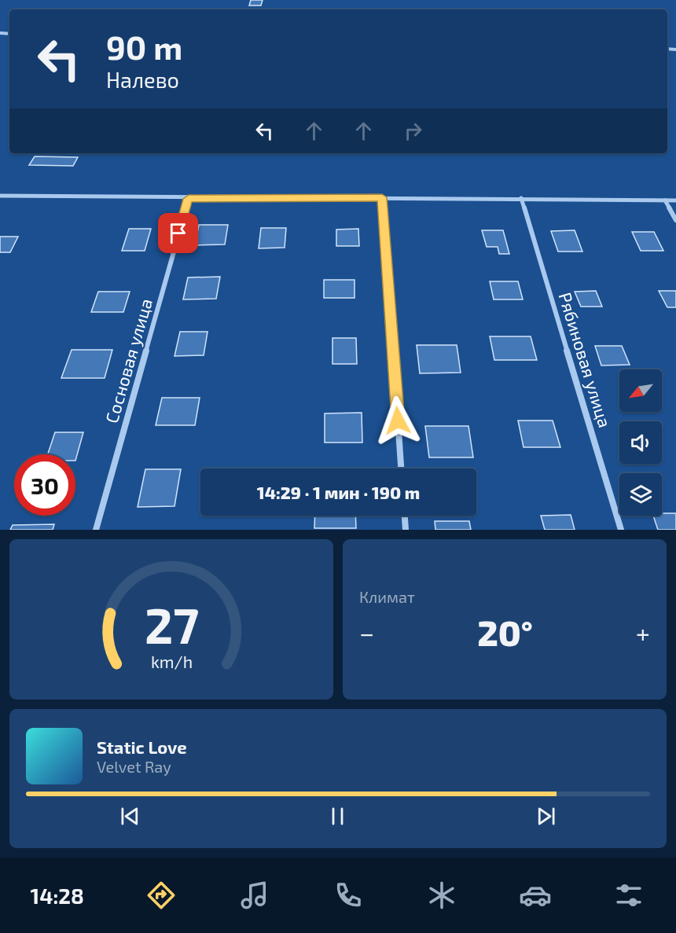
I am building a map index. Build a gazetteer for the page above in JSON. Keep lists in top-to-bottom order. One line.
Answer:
{"streets":{"street":["Рябиновая улица","Сосновая улица"]},"north":"bottom left","page":{"turn":["90 m","Налево"],"limit":"30","trip":"14:29 · 1 мин · 190 m","tile":"Климат","heat":["−","20°","+"],"song":["Static Love","Velvet Ray"],"tabs":"14:28","gauge":["27","km/h"]}}
